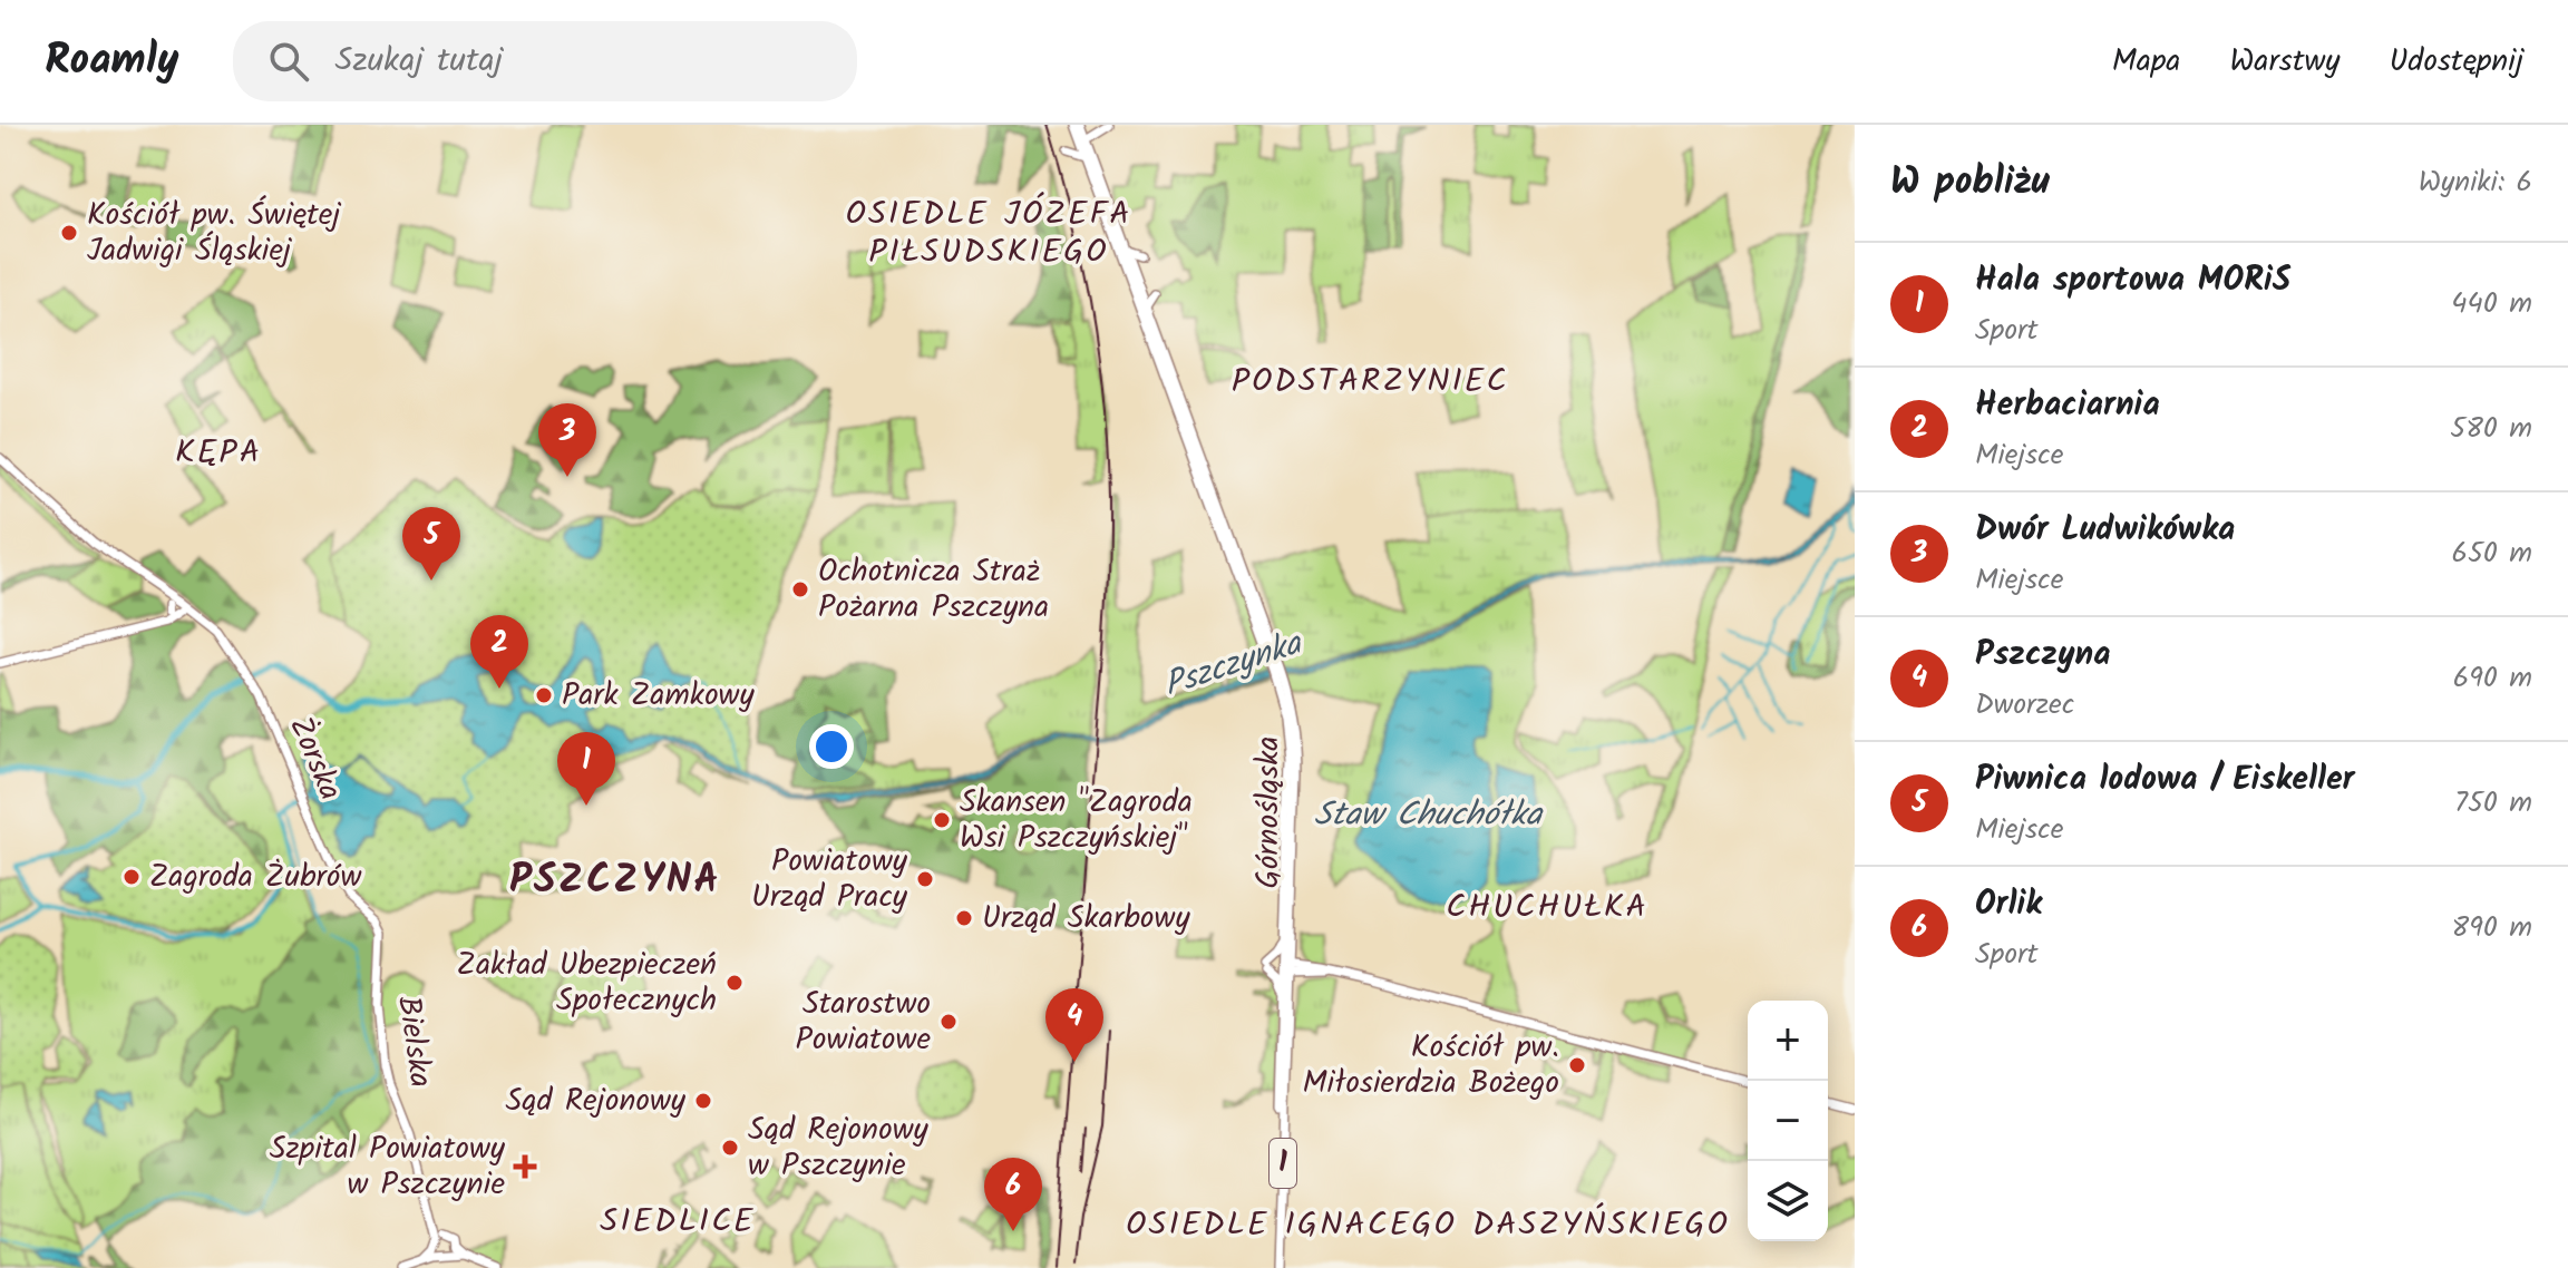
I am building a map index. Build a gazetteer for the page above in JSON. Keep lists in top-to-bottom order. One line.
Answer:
{"streets":{"main road":["Żorska","Górnośląska","Bielska","1"]},"crossings":[["Żorska","Bielska"]],"districts":["OSIEDLE JÓZEFA PIŁSUDSKIEGO","PODSTARZYNIEC","KĘPA","PSZCZYNA","CHUCHUŁKA","SIEDLICE","OSIEDLE IGNACEGO DASZYŃSKIEGO"],"water":["Pszczynka","Staw Chuchółka"],"places":{"other":["Kościół pw. Świętej Jadwigi Śląskiej","Ochotnicza Straż Pożarna Pszczyna","Park Zamkowy","Skansen \"Zagroda Wsi Pszczyńskiej\"","Zagroda Żubrów","Powiatowy Urząd Pracy","Urząd Skarbowy","Zakład Ubezpieczeń Społecznych","Starostwo Powiatowe","Kościół pw. Miłosierdzia Bożego","Sąd Rejonowy","Sąd Rejonowy w Pszczynie"],"health":["Szpital Powiatowy w Pszczynie"]},"page":{"header":"Roamly","search":"Szukaj tutaj","nav":["Mapa","Warstwy","Udostępnij"],"heading":["W pobliżu","Wyniki: 6"],"list":[{"mark":"1","name":"Hala sportowa MORiS","note":"Sport","value":"440 m"},{"mark":"2","name":"Herbaciarnia","note":"Miejsce","value":"580 m"},{"mark":"3","name":"Dwór Ludwikówka","note":"Miejsce","value":"650 m"},{"mark":"4","name":"Pszczyna","note":"Dworzec","value":"690 m"},{"mark":"5","name":"Piwnica lodowa / Eiskeller","note":"Miejsce","value":"750 m"},{"mark":"6","name":"Orlik","note":"Sport","value":"890 m"}],"pins":["3","5","2","1","4","6"],"map_buttons":["+","−"]}}
